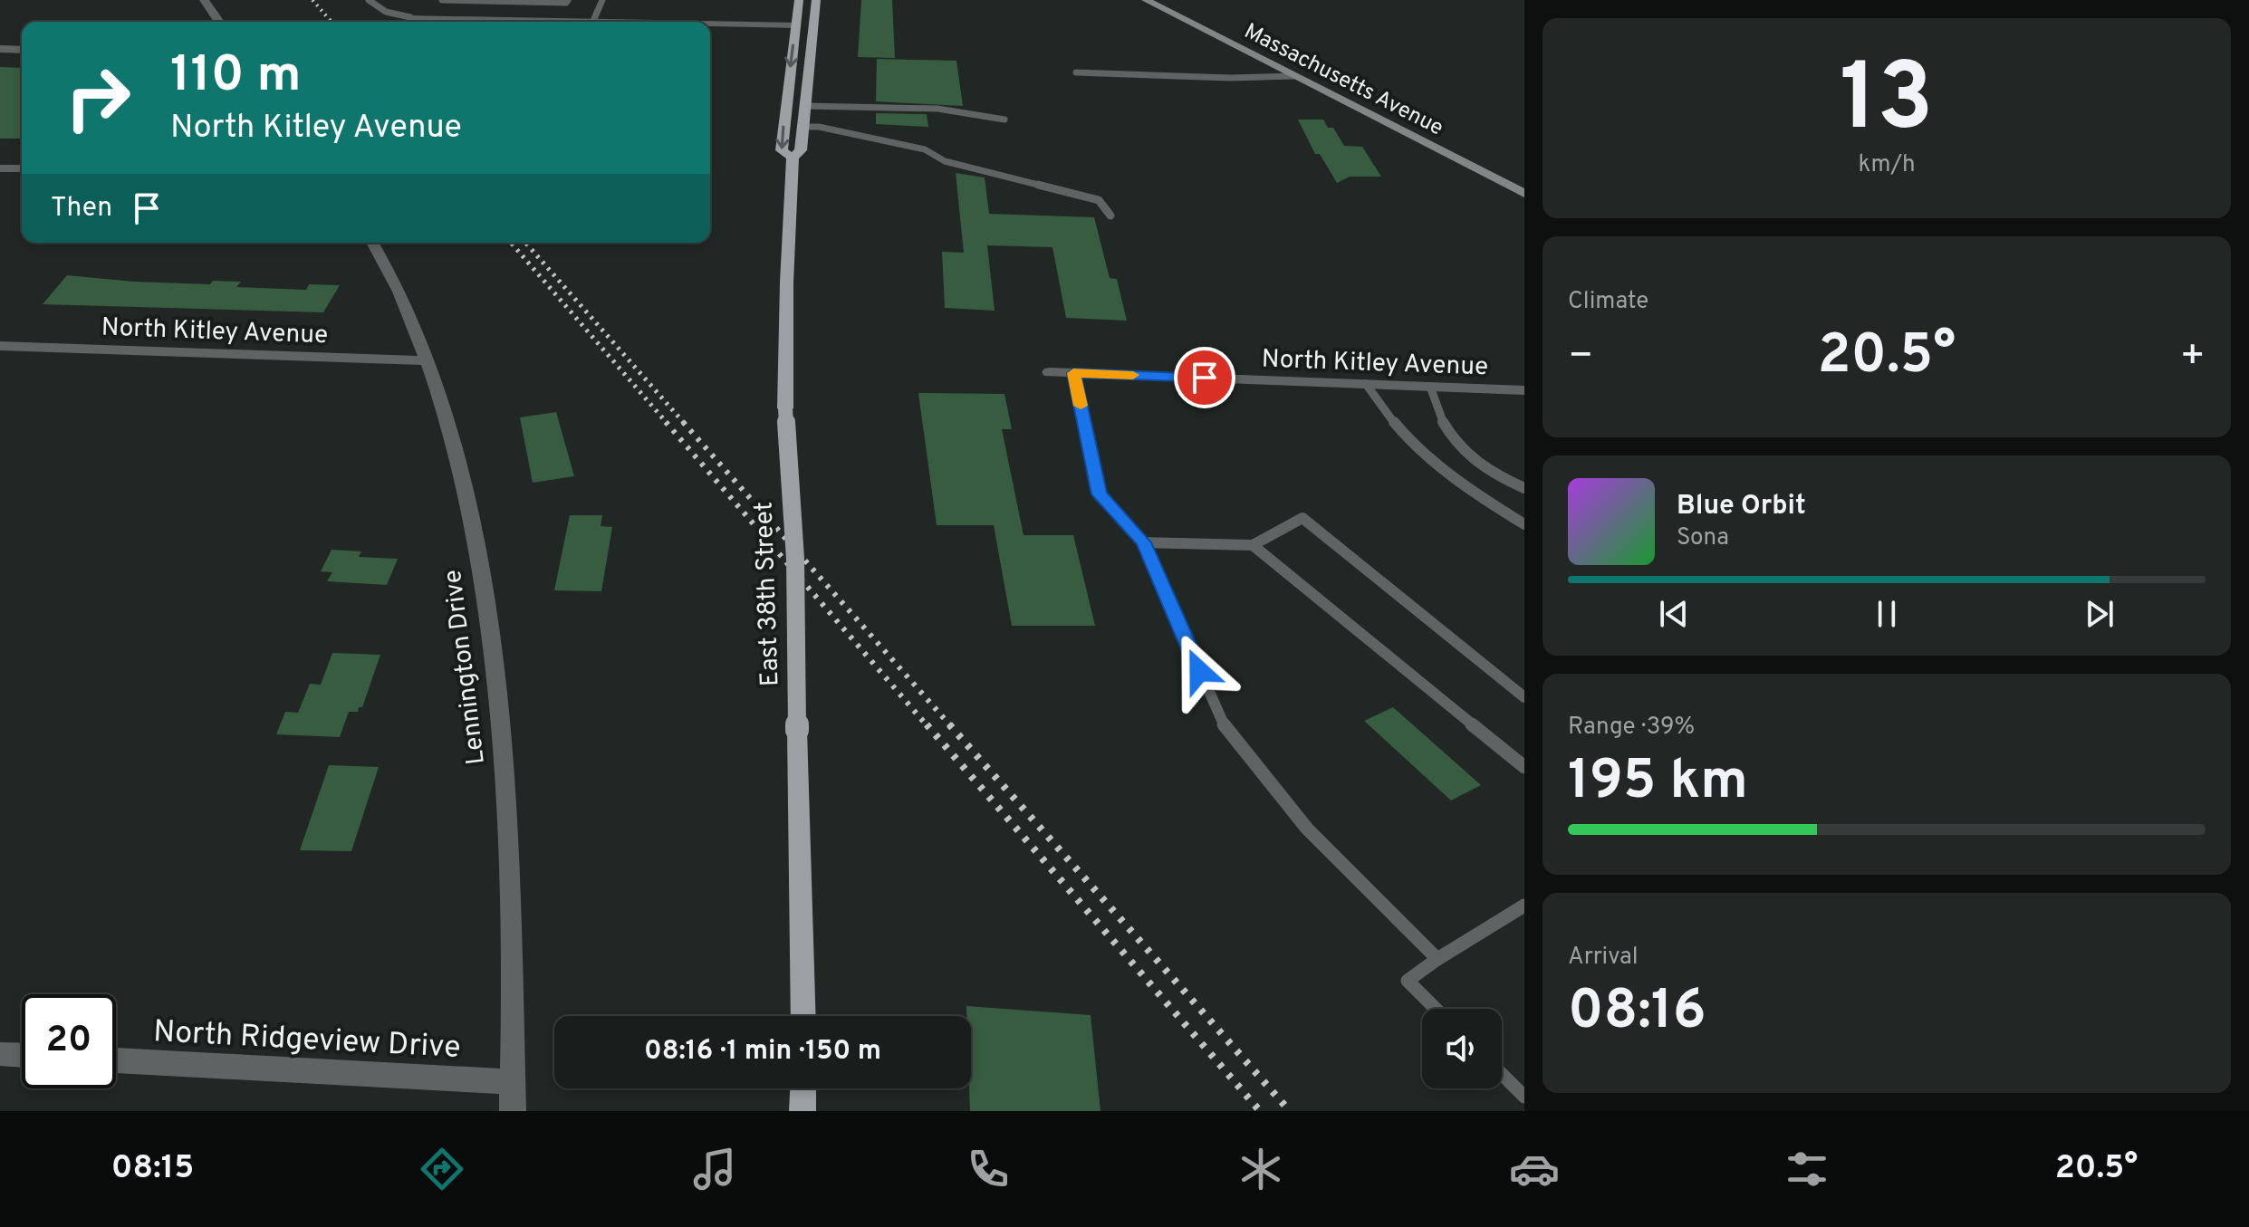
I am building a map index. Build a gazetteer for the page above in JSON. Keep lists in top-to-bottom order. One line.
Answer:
{"streets":{"main road":["Massachusetts Avenue","East 38th Street"],"street":["North Kitley Avenue","Lennington Drive","North Ridgeview Drive"]},"crossings":[["North Kitley Avenue","Lennington Drive"],["Lennington Drive","North Ridgeview Drive"]],"page":{"tile":[["13","km/h"],"Climate",["Range · 39%","195 km"],["Arrival","08:16"]],"turn":["110 m","North Kitley Avenue"],"then":"Then","heat":["−","20.5°","+"],"song":["Blue Orbit","Sona"],"limit":"20","trip":"08:16 · 1 min · 150 m","tabs":["08:15","20.5°"]}}
